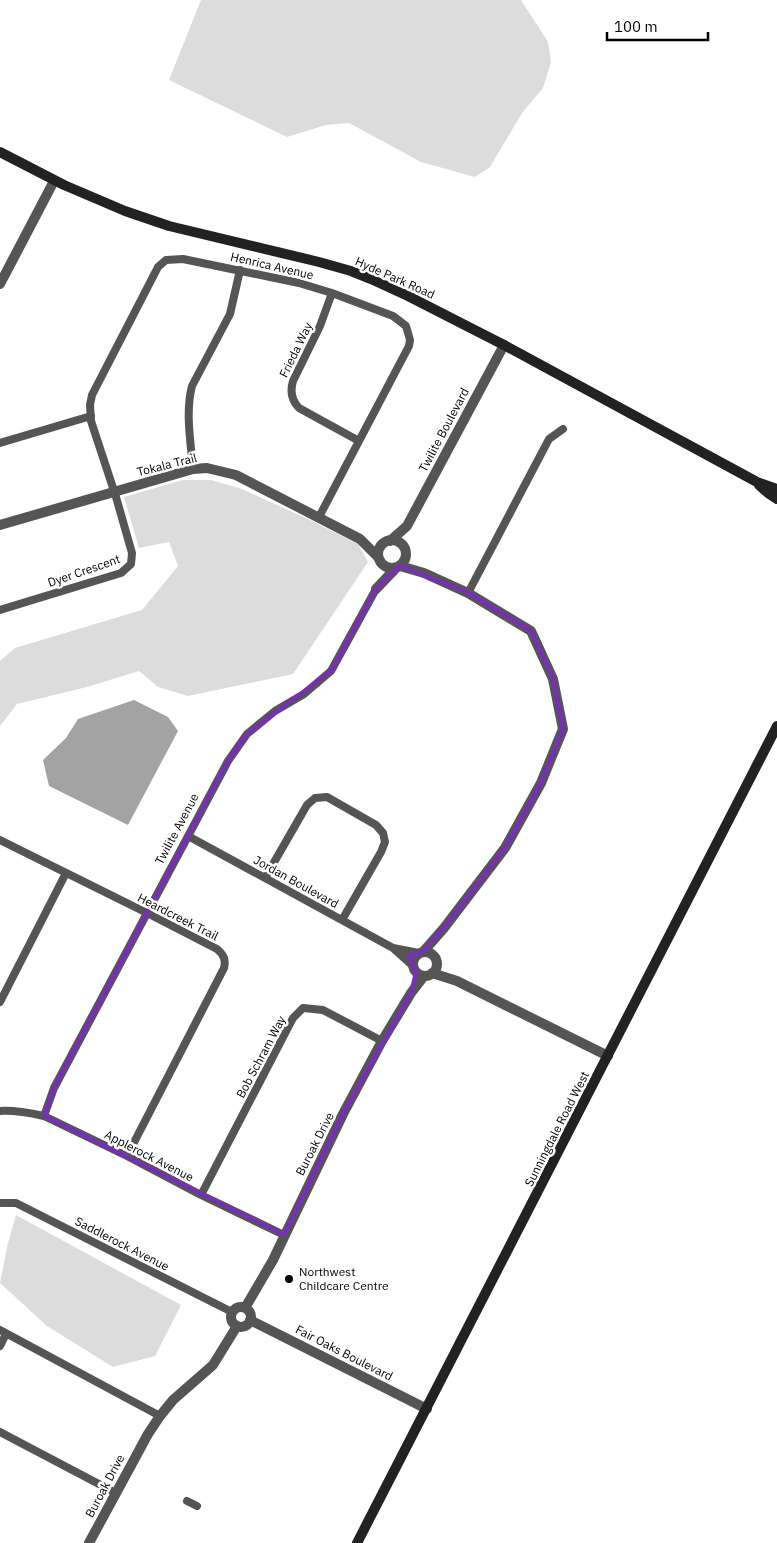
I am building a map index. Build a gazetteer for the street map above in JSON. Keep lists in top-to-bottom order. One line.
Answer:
{"streets":{"main road":["Hyde Park Road","Sunningdale Road West"],"street":["Henrica Avenue","Frieda Way","Twilite Boulevard","Tokala Trail","Dyer Crescent","Twilite Avenue","Jordan Boulevard","Heardcreek Trail","Bob Schram Way","Buroak Drive","Applerock Avenue","Saddlerock Avenue","Fair Oaks Boulevard"]},"crossings":[["Henrica Avenue","Frieda Way"],["Henrica Avenue","Tokala Trail"],["Henrica Avenue","Dyer Crescent"],["Hyde Park Road","Twilite Boulevard"],["Twilite Boulevard","Tokala Trail"],["Twilite Boulevard","Twilite Avenue"],["Tokala Trail","Dyer Crescent"],["Tokala Trail","Twilite Avenue"],["Twilite Avenue","Jordan Boulevard"],["Twilite Avenue","Heardcreek Trail"],["Twilite Avenue","Applerock Avenue"],["Jordan Boulevard","Buroak Drive"],["Heardcreek Trail","Applerock Avenue"],["Bob Schram Way","Buroak Drive"],["Bob Schram Way","Applerock Avenue"],["Sunningdale Road West","Fair Oaks Boulevard"],["Buroak Drive","Applerock Avenue"],["Buroak Drive","Saddlerock Avenue"],["Buroak Drive","Fair Oaks Boulevard"],["Saddlerock Avenue","Fair Oaks Boulevard"]],"places":["Northwest Childcare Centre"],"scale_bar":"100 m"}
